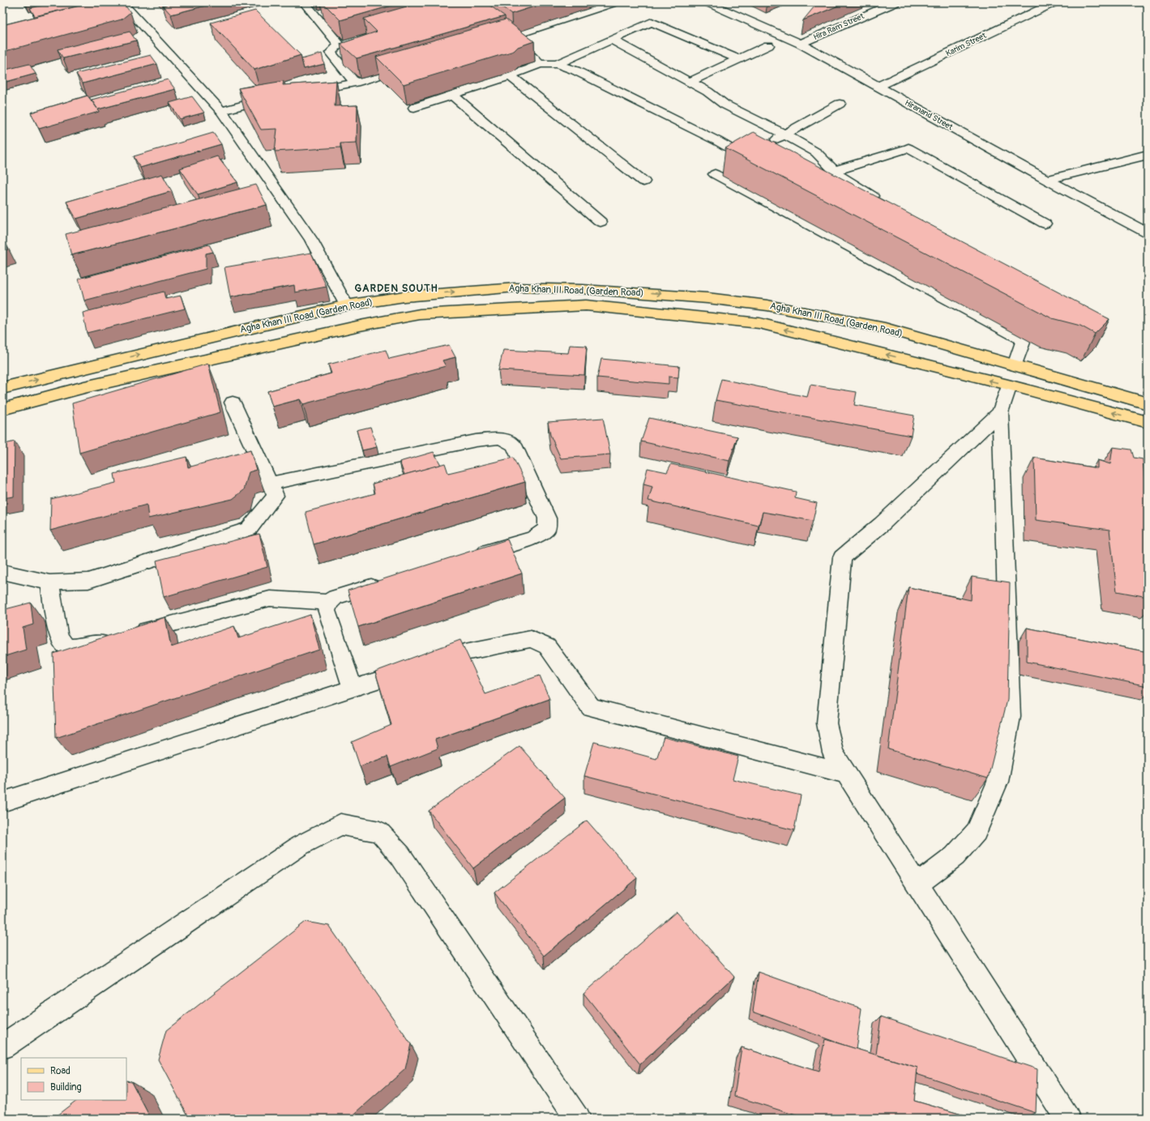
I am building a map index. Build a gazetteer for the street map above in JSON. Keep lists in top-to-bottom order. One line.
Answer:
{"streets":{"main road":["Agha Khan III Road (Garden Road)"],"street":["Hira Ram Street","Karim Street","Hiranand Street"]},"crossings":[["Hira Ram Street","Hiranand Street"],["Karim Street","Hiranand Street"]],"districts":["GARDEN SOUTH"],"legend":["Road","Building"]}
